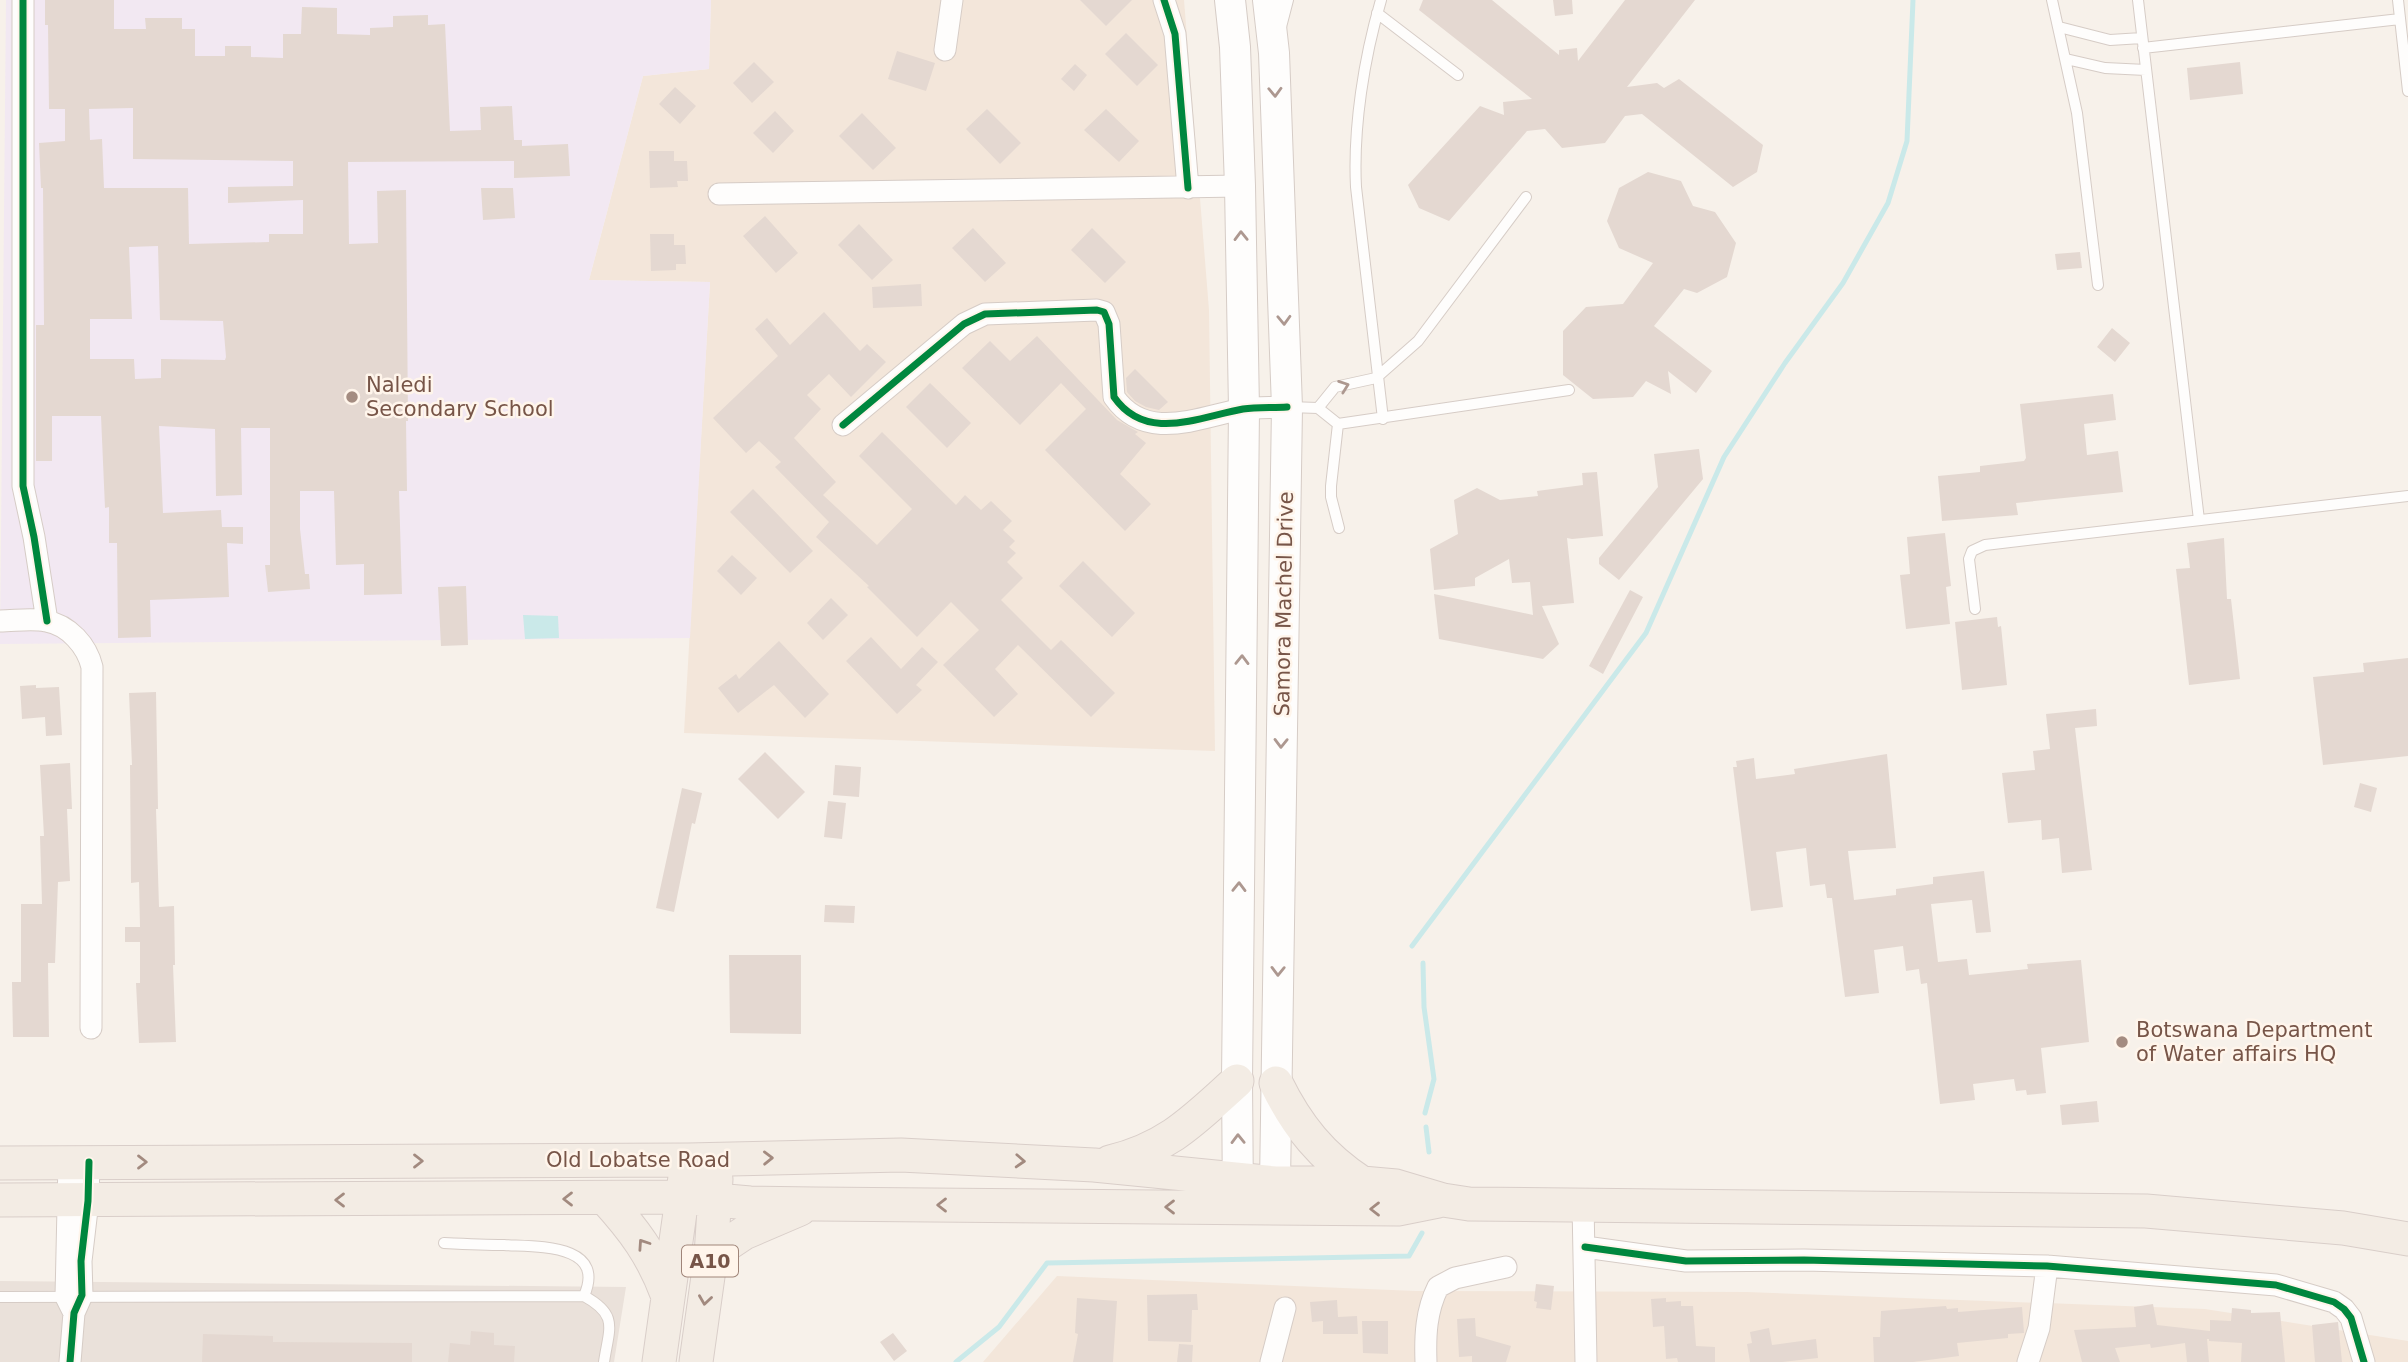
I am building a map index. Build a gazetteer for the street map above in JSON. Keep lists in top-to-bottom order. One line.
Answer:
{"streets":{"main road":["Samora Machel Drive","Old Lobatse Road","A10"]},"crossings":[["Samora Machel Drive","Old Lobatse Road"],["Old Lobatse Road","A10"]],"places":["Naledi Secondary School","Botswana Department of Water affairs HQ"]}
